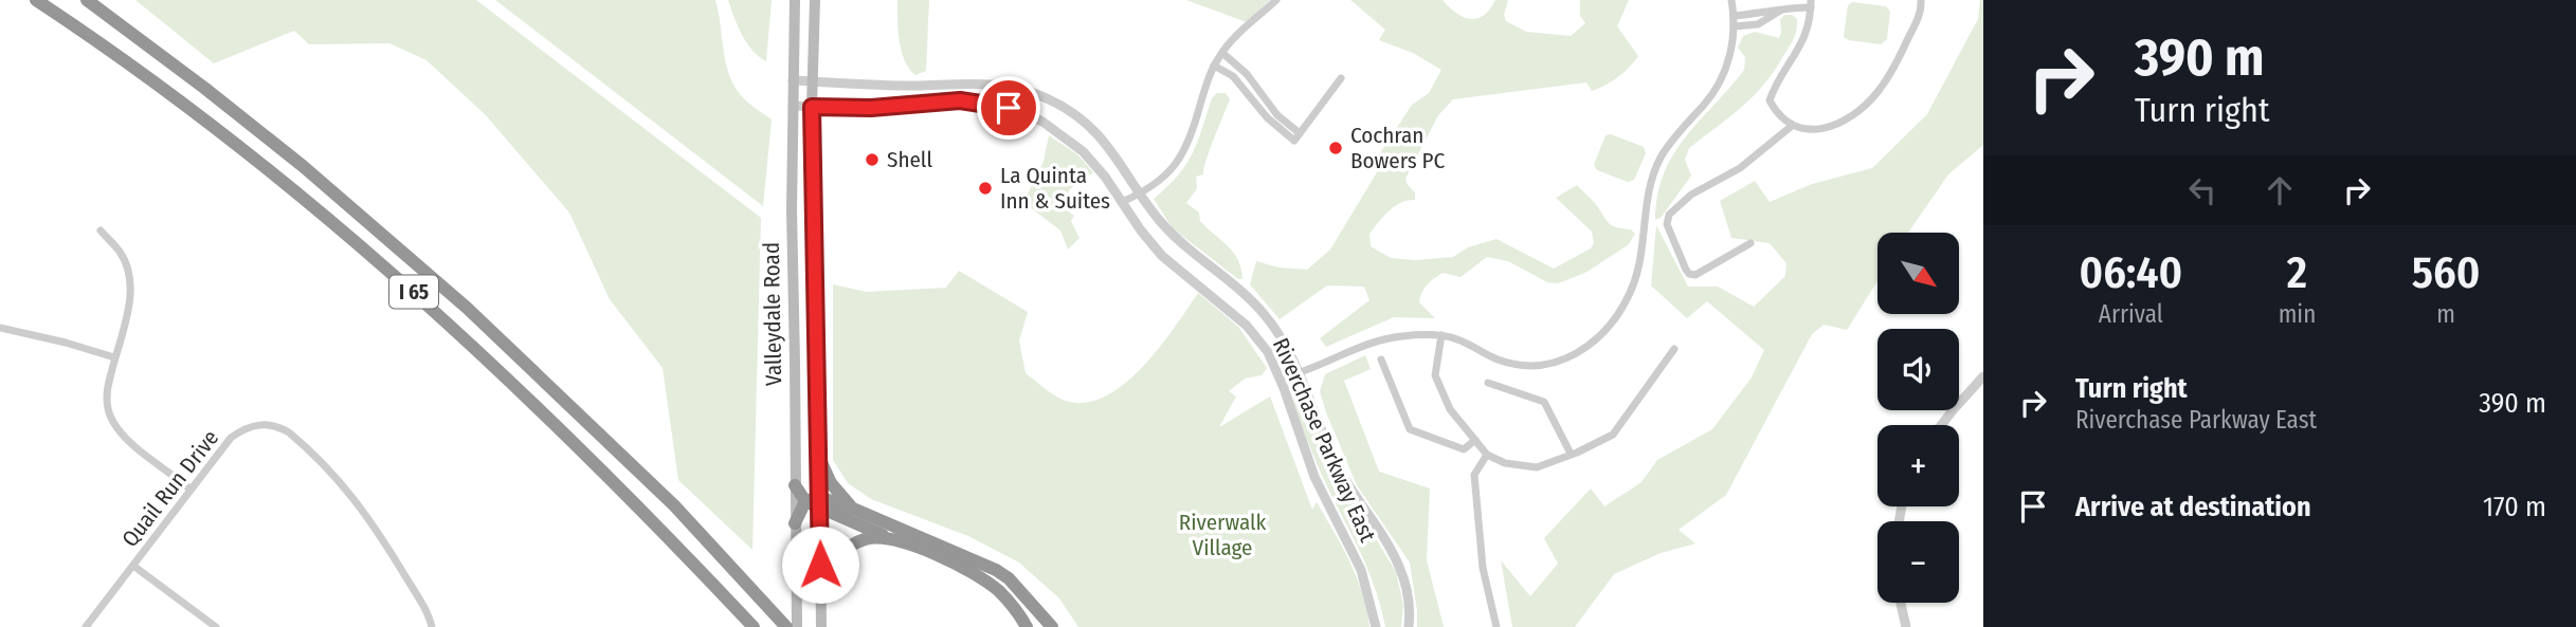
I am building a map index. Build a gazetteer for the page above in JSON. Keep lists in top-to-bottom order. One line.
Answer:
{"streets":{"highway":["I 65"],"main road":["Valleydale Road"],"street":["Riverchase Parkway East","Quail Run Drive"]},"crossings":[["Valleydale Road","Riverchase Parkway East"]],"parks":["Riverwalk Village"],"places":["Cochran Bowers PC","Shell","La Quinta Inn & Suites"],"north":"bottom right","page":{"turn":["390 m","Turn right"],"eta":["06:40","Arrival","2","min","560","m"],"map_buttons":["+","−"],"list":[{"name":"Turn right","note":"Riverchase Parkway East","value":"390 m"},{"name":"Arrive at destination","value":"170 m"}]}}
